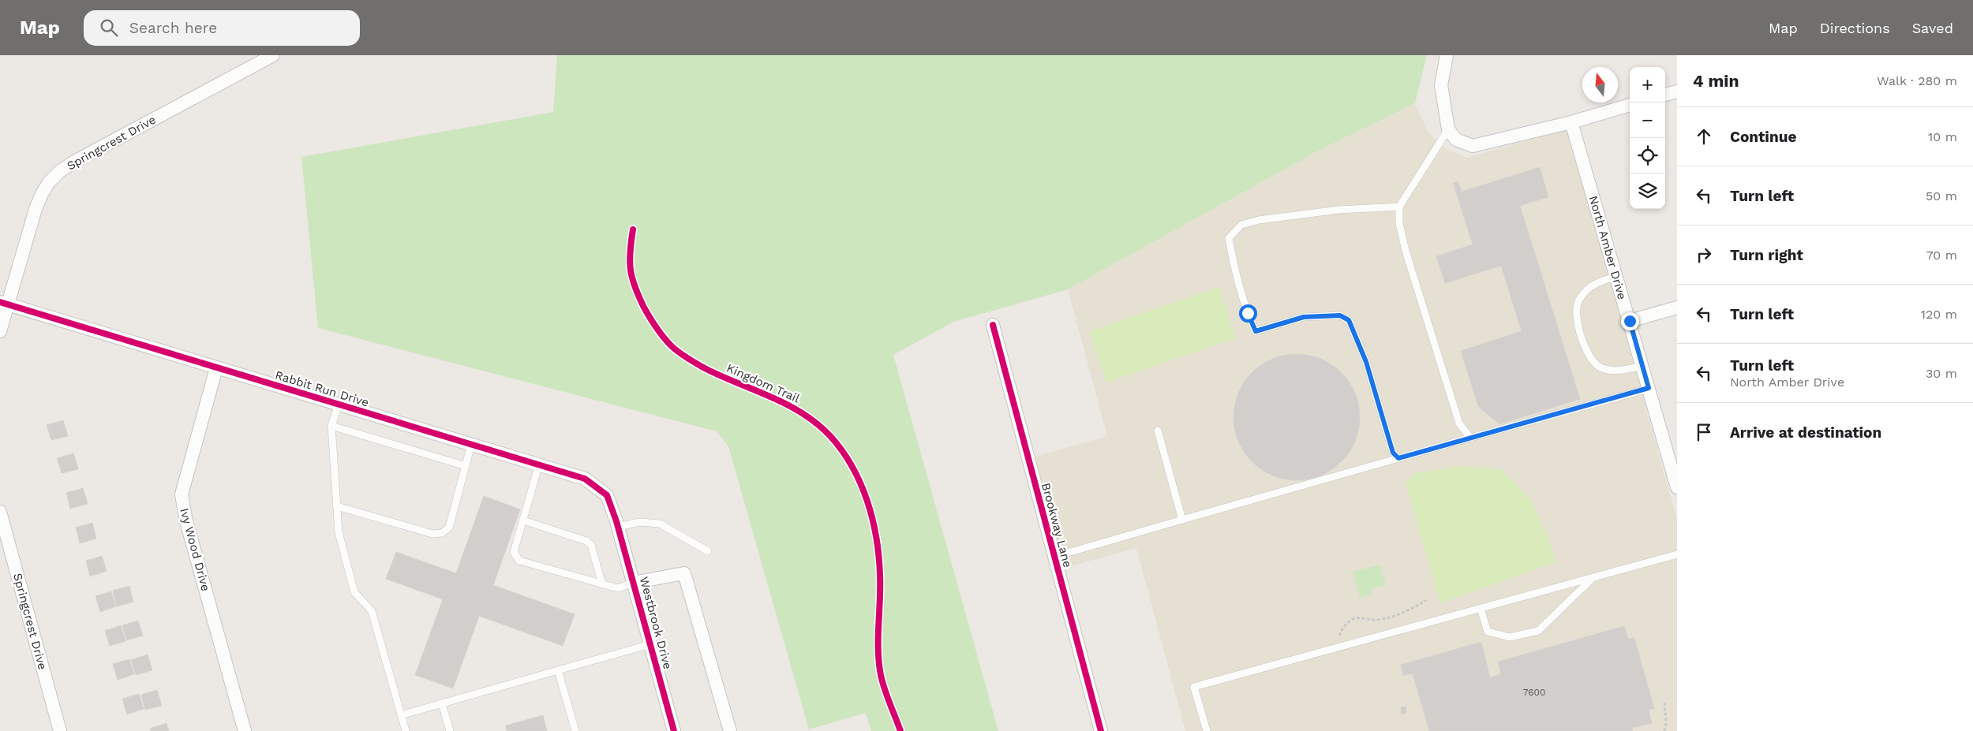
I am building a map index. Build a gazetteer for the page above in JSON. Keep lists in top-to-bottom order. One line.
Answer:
{"streets":{"street":["Springcrest Drive","North Amber Drive","Rabbit Run Drive","Brookway Lane","Ivy Wood Drive","Westbrook Drive"],"cycle path":["Kingdom Trail"]},"crossings":[["Springcrest Drive","Rabbit Run Drive"],["Rabbit Run Drive","Ivy Wood Drive"],["Rabbit Run Drive","Westbrook Drive"]],"house_numbers":["7600"],"north":"top","page":{"header":"Map","search":"Search here","nav":["Map","Directions","Saved"],"heading":["4 min","Walk · 280 m"],"map_buttons":["+","−"],"list":[["Continue","10 m"],["Turn left","50 m"],["Turn right","70 m"],["Turn left","120 m"],["Turn left","North Amber Drive","30 m"],"Arrive at destination"]}}
